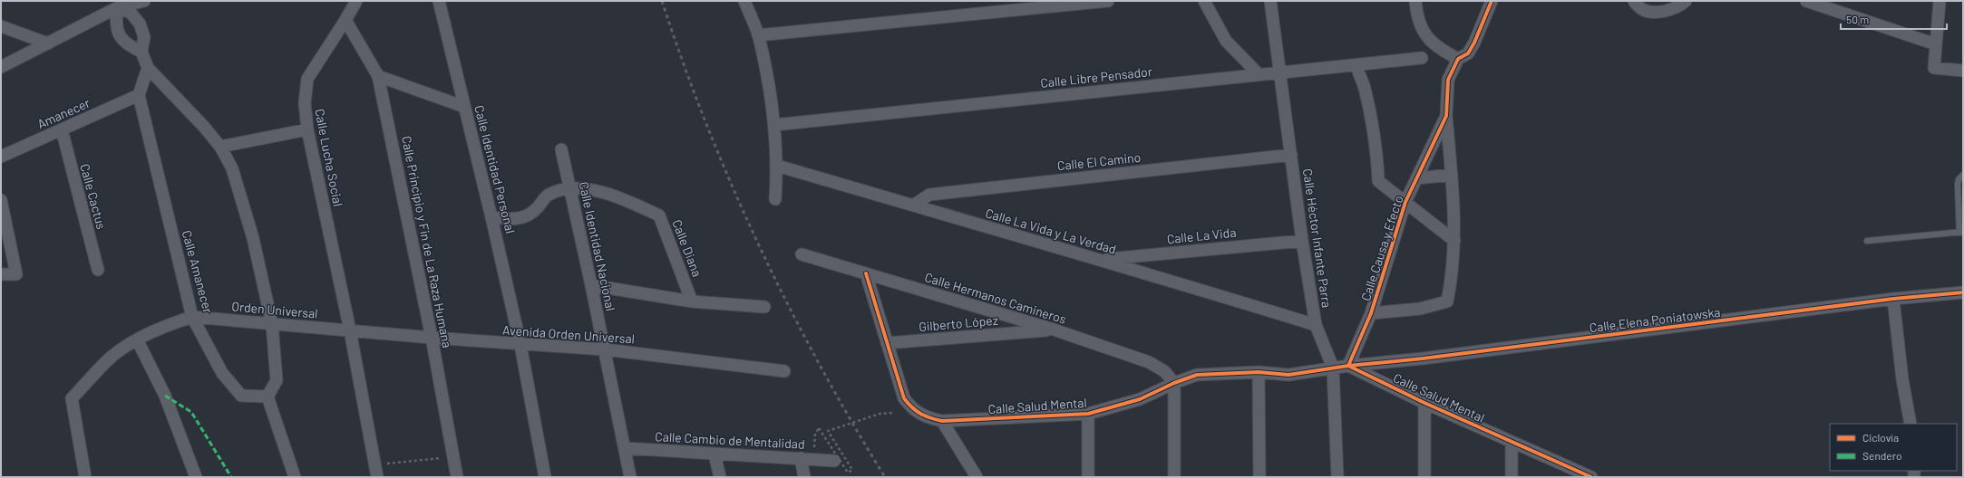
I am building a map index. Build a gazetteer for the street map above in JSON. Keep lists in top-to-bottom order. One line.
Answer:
{"streets":{"street":["Calle Libre Pensador","Amanecer","Calle Lucha Social","Calle El Camino","Calle Identidad Personal","Calle Cactus","Calle La Vida y La Verdad","Calle La Vida","Calle Héctor Infante Parra","Calle Principio y Fin de La Raza Humana","Calle Identidad Nacional","Calle Diana","Calle Causa y Efecto","Calle Amanecer","Calle Hermanos Camineros","Orden Universal","Calle Elena Poniatowska","Gilberto López","Avenida Orden Universal","Calle Salud Mental","Calle Cambio de Mentalidad"]},"crossings":[["Calle Libre Pensador","Calle Héctor Infante Parra"],["Amanecer","Calle Cactus"],["Amanecer","Calle Amanecer"],["Calle Lucha Social","Calle Principio y Fin de La Raza Humana"],["Calle Lucha Social","Orden Universal"],["Calle Lucha Social","Avenida Orden Universal"],["Calle El Camino","Calle La Vida y La Verdad"],["Calle El Camino","Calle Héctor Infante Parra"],["Calle Identidad Personal","Calle Diana"],["Calle Identidad Personal","Avenida Orden Universal"],["Calle La Vida y La Verdad","Calle La Vida"],["Calle La Vida y La Verdad","Calle Héctor Infante Parra"],["Calle La Vida","Calle Héctor Infante Parra"],["Calle Héctor Infante Parra","Calle Salud Mental"],["Calle Principio y Fin de La Raza Humana","Avenida Orden Universal"],["Calle Identidad Nacional","Calle Diana"],["Calle Identidad Nacional","Avenida Orden Universal"],["Calle Identidad Nacional","Calle Cambio de Mentalidad"],["Calle Causa y Efecto","Calle Elena Poniatowska"],["Calle Causa y Efecto","Calle Salud Mental"],["Calle Amanecer","Orden Universal"],["Calle Hermanos Camineros","Gilberto López"],["Calle Hermanos Camineros","Calle Salud Mental"],["Orden Universal","Avenida Orden Universal"],["Calle Elena Poniatowska","Calle Salud Mental"],["Gilberto López","Calle Salud Mental"]],"legend":["Ciclovía","Sendero"],"scale_bar":"50 m"}
